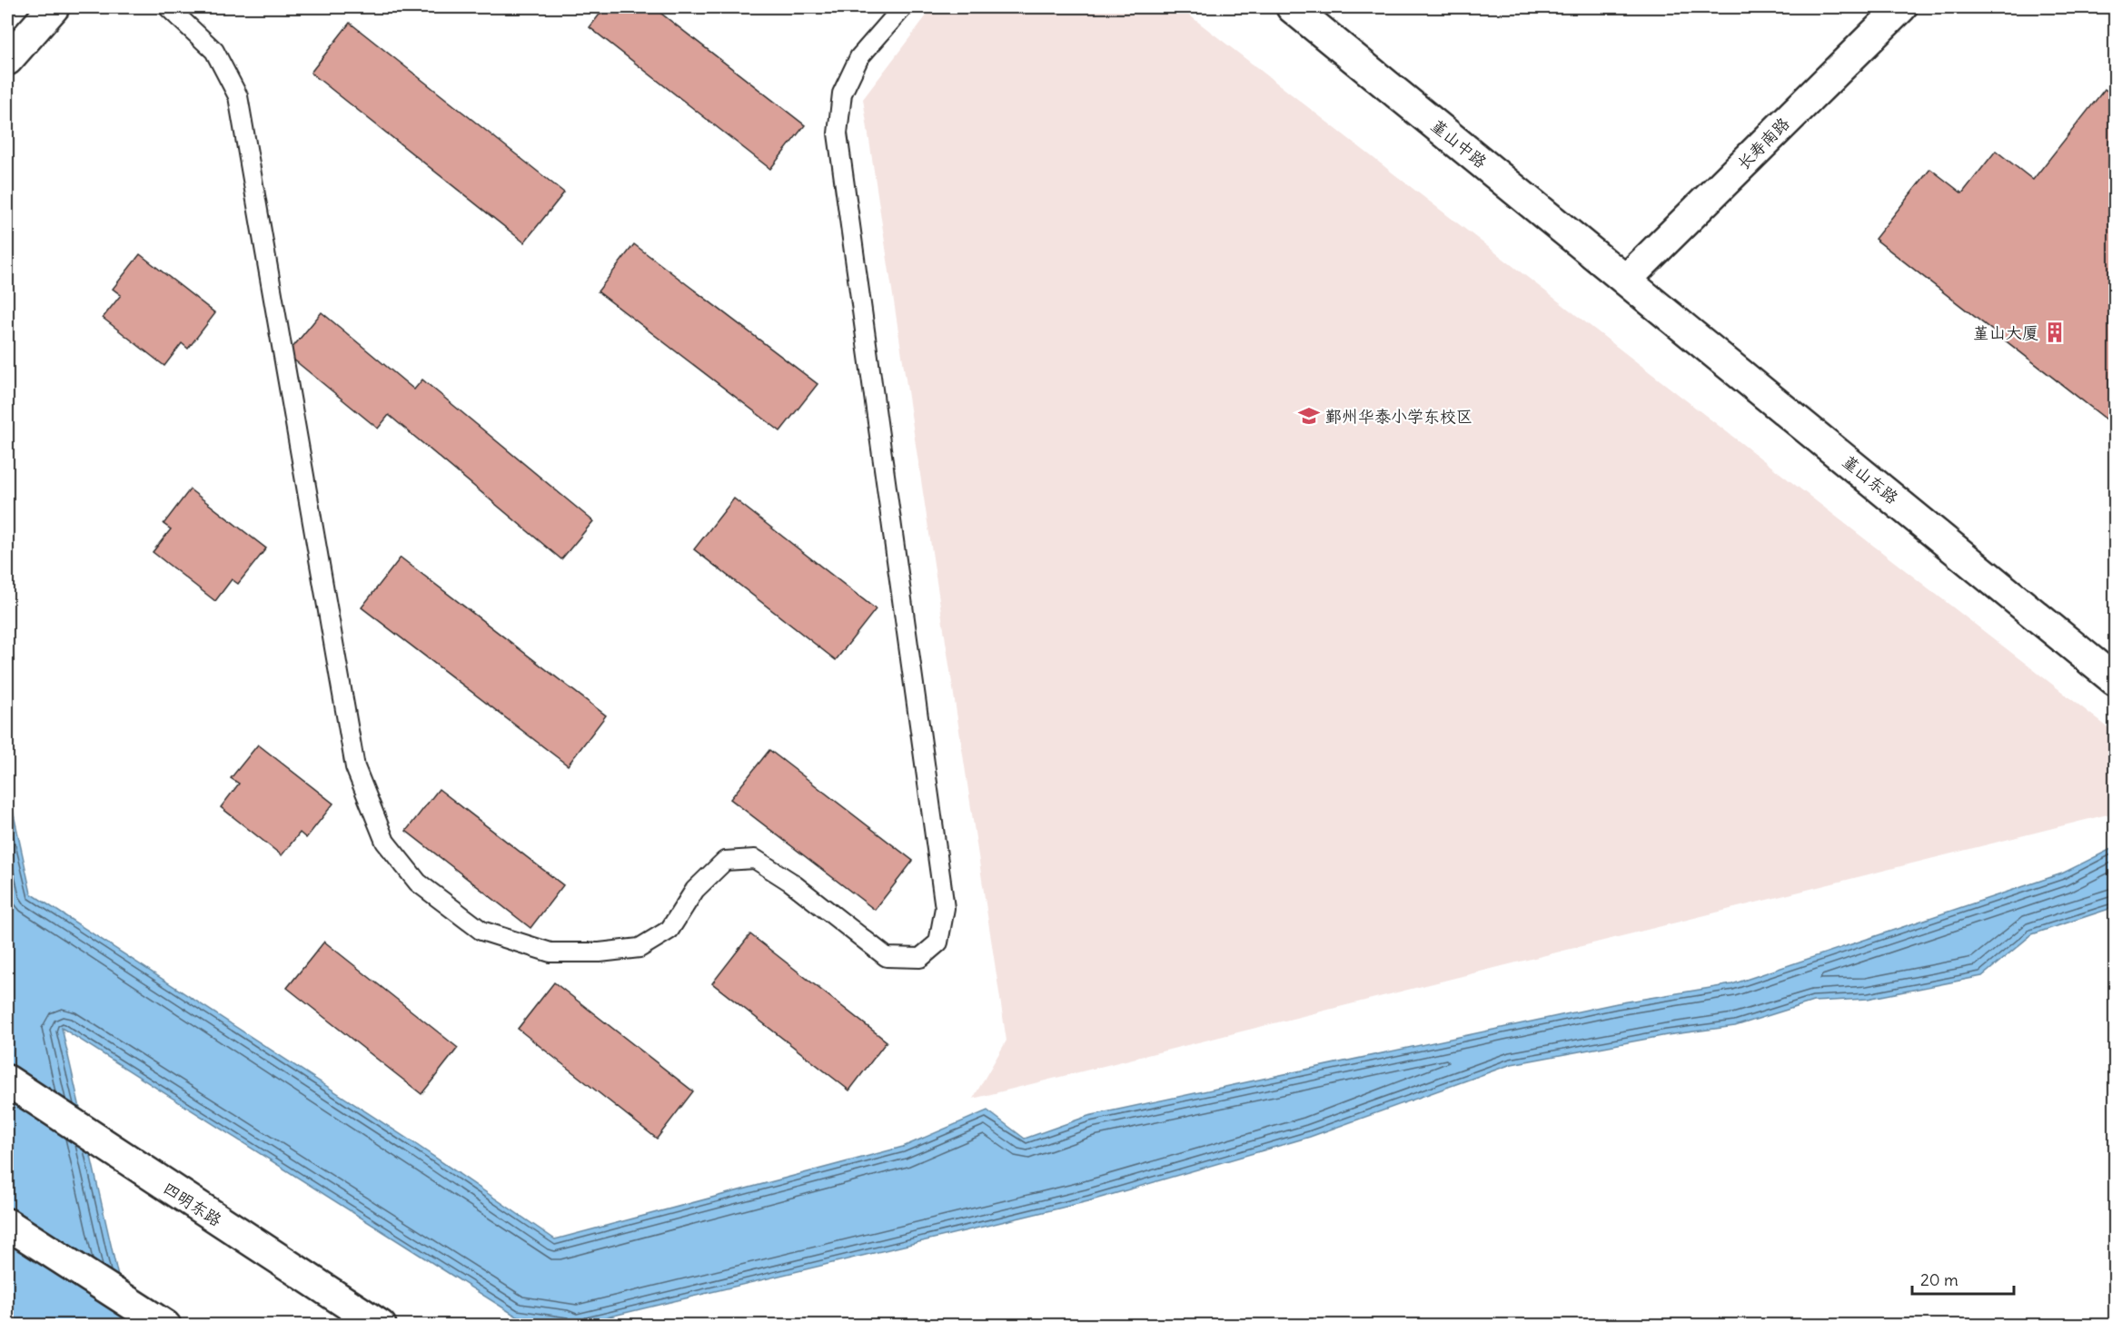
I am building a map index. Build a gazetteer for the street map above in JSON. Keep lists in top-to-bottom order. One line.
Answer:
{"streets":{"street":["堇山中路","长寿南路","堇山东路","四明东路"]},"crossings":[["堇山中路","长寿南路"],["堇山中路","堇山东路"],["长寿南路","堇山东路"]],"places":{"building":["堇山大厦"],"school or university":["鄞州华泰小学东校区"]},"scale_bar":"20 m"}
